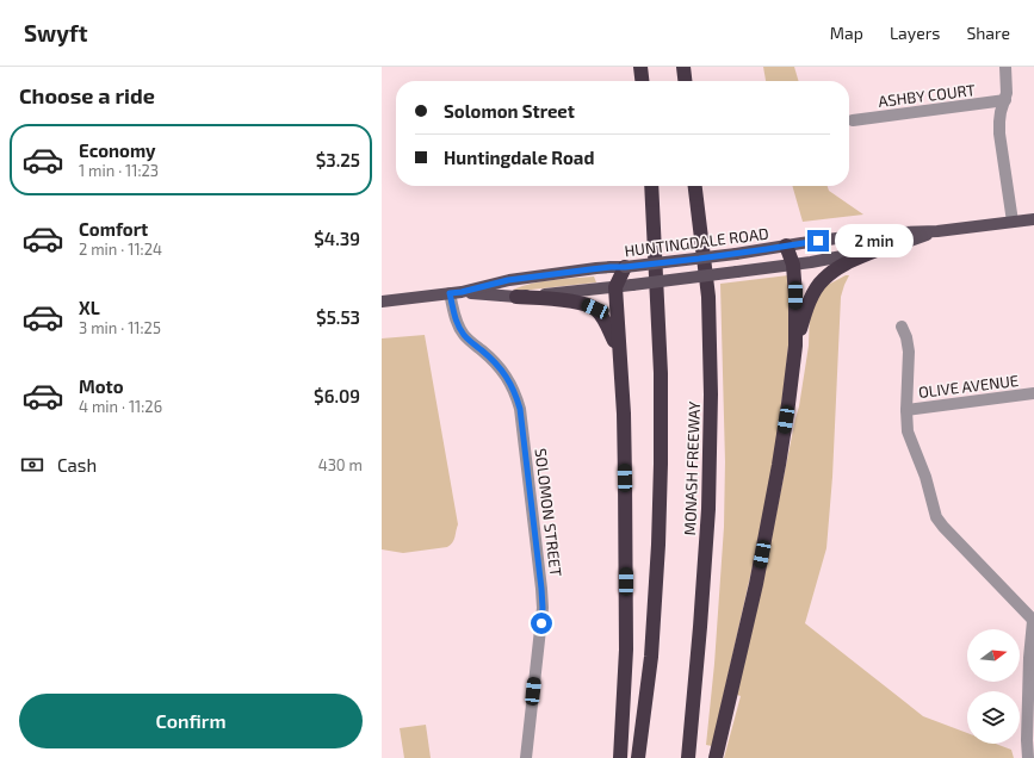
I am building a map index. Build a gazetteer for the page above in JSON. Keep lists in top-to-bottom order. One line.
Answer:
{"streets":{"highway":["MONASH FREEWAY"],"main road":["HUNTINGDALE ROAD"],"street":["ASHBY COURT","OLIVE AVENUE","SOLOMON STREET"]},"crossings":[["HUNTINGDALE ROAD","SOLOMON STREET"]],"north":"right","page":{"header":"Swyft","nav":["Map","Layers","Share"],"heading":"Choose a ride","banner":["Solomon Street","Huntingdale Road"],"list":[{"name":"Economy","note":"1 min · 11:23","value":"$3.25"},{"name":"Comfort","note":"2 min · 11:24","value":"$4.39"},{"name":"XL","note":"3 min · 11:25","value":"$5.53"},{"name":"Moto","note":"4 min · 11:26","value":"$6.09"}],"bubble":"2 min","pay":["Cash","430 m"],"buttons":"Confirm"}}
